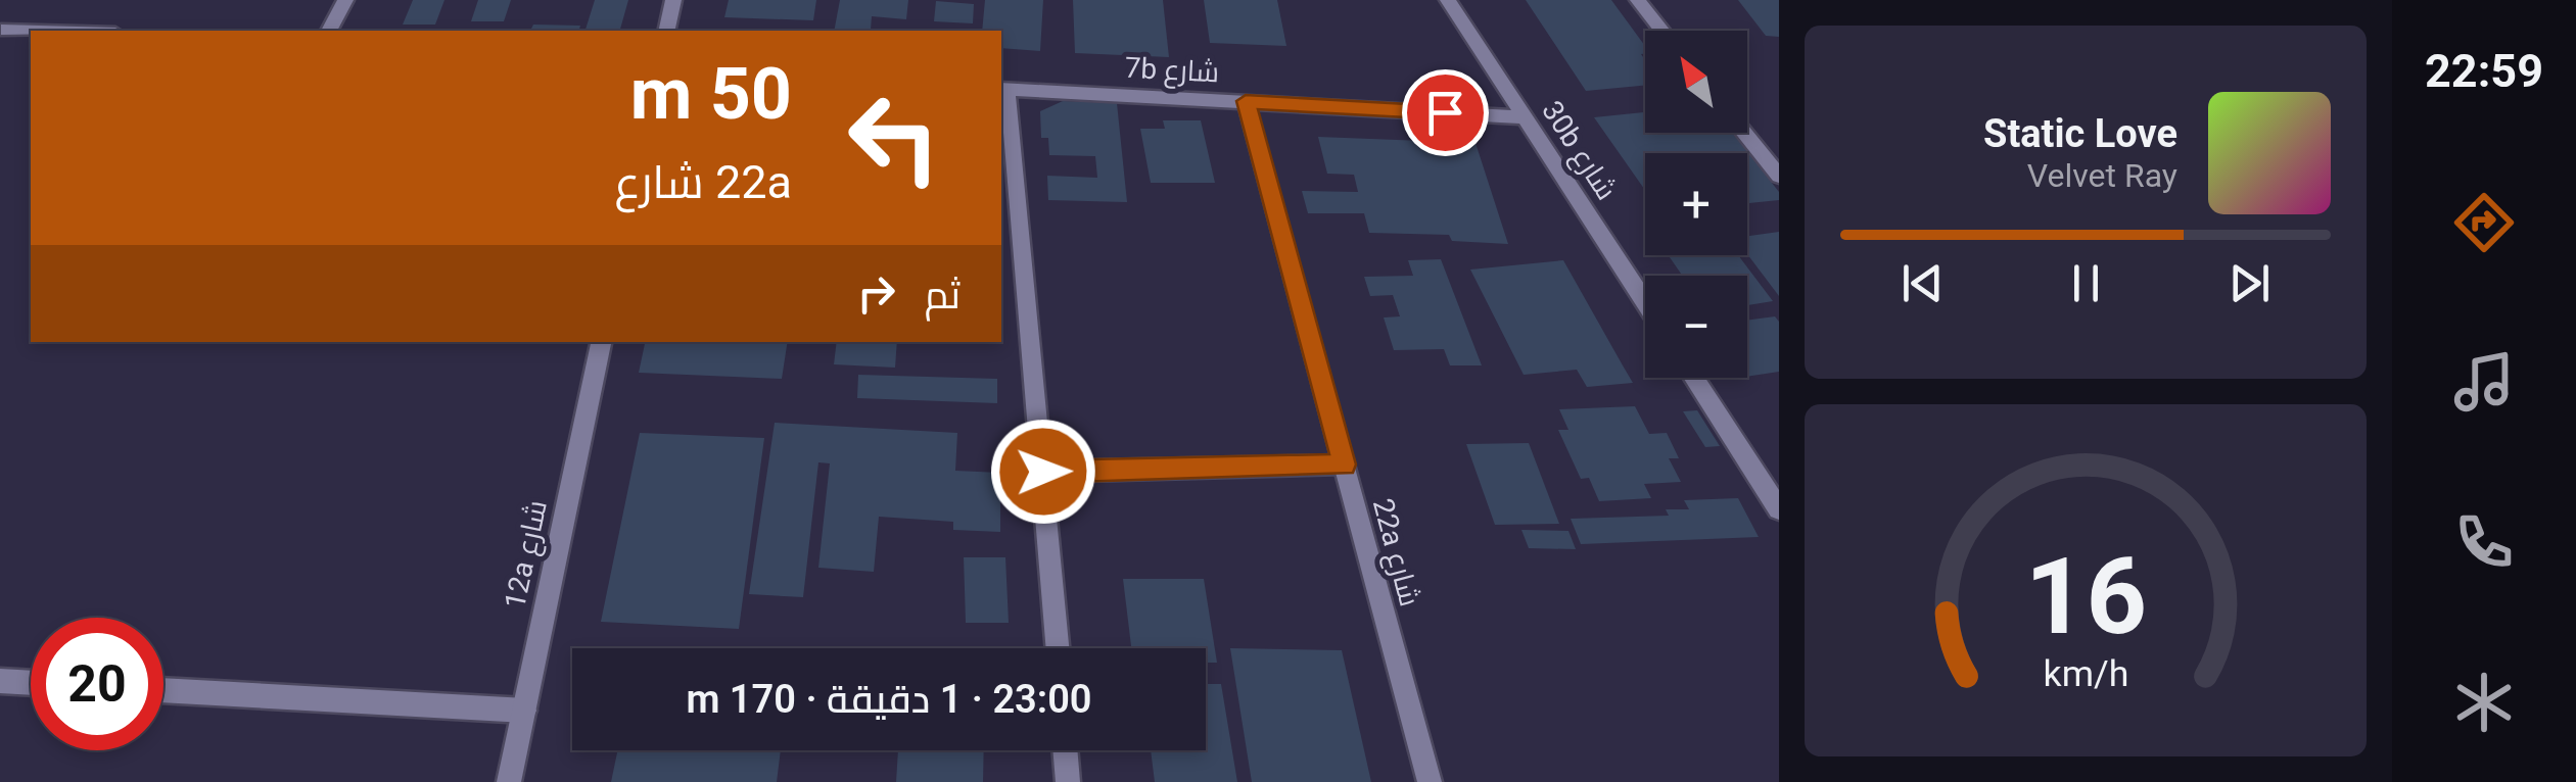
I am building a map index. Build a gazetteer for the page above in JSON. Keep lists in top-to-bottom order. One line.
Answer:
{"streets":{"street":["7b شارع","30b شارع","22a شارع","12a شارع"]},"crossings":[["7b شارع","30b شارع"],["7b شارع","22a شارع"]],"north":"top left","page":{"tabs":"22:59","map_buttons":["+","−"],"turn":["50 m","22a شارع"],"song":["Static Love","Velvet Ray"],"then":"ثم","limit":"20","trip":"23:00 · 1 دقيقة · 170 m","gauge":["16","km/h"]}}
